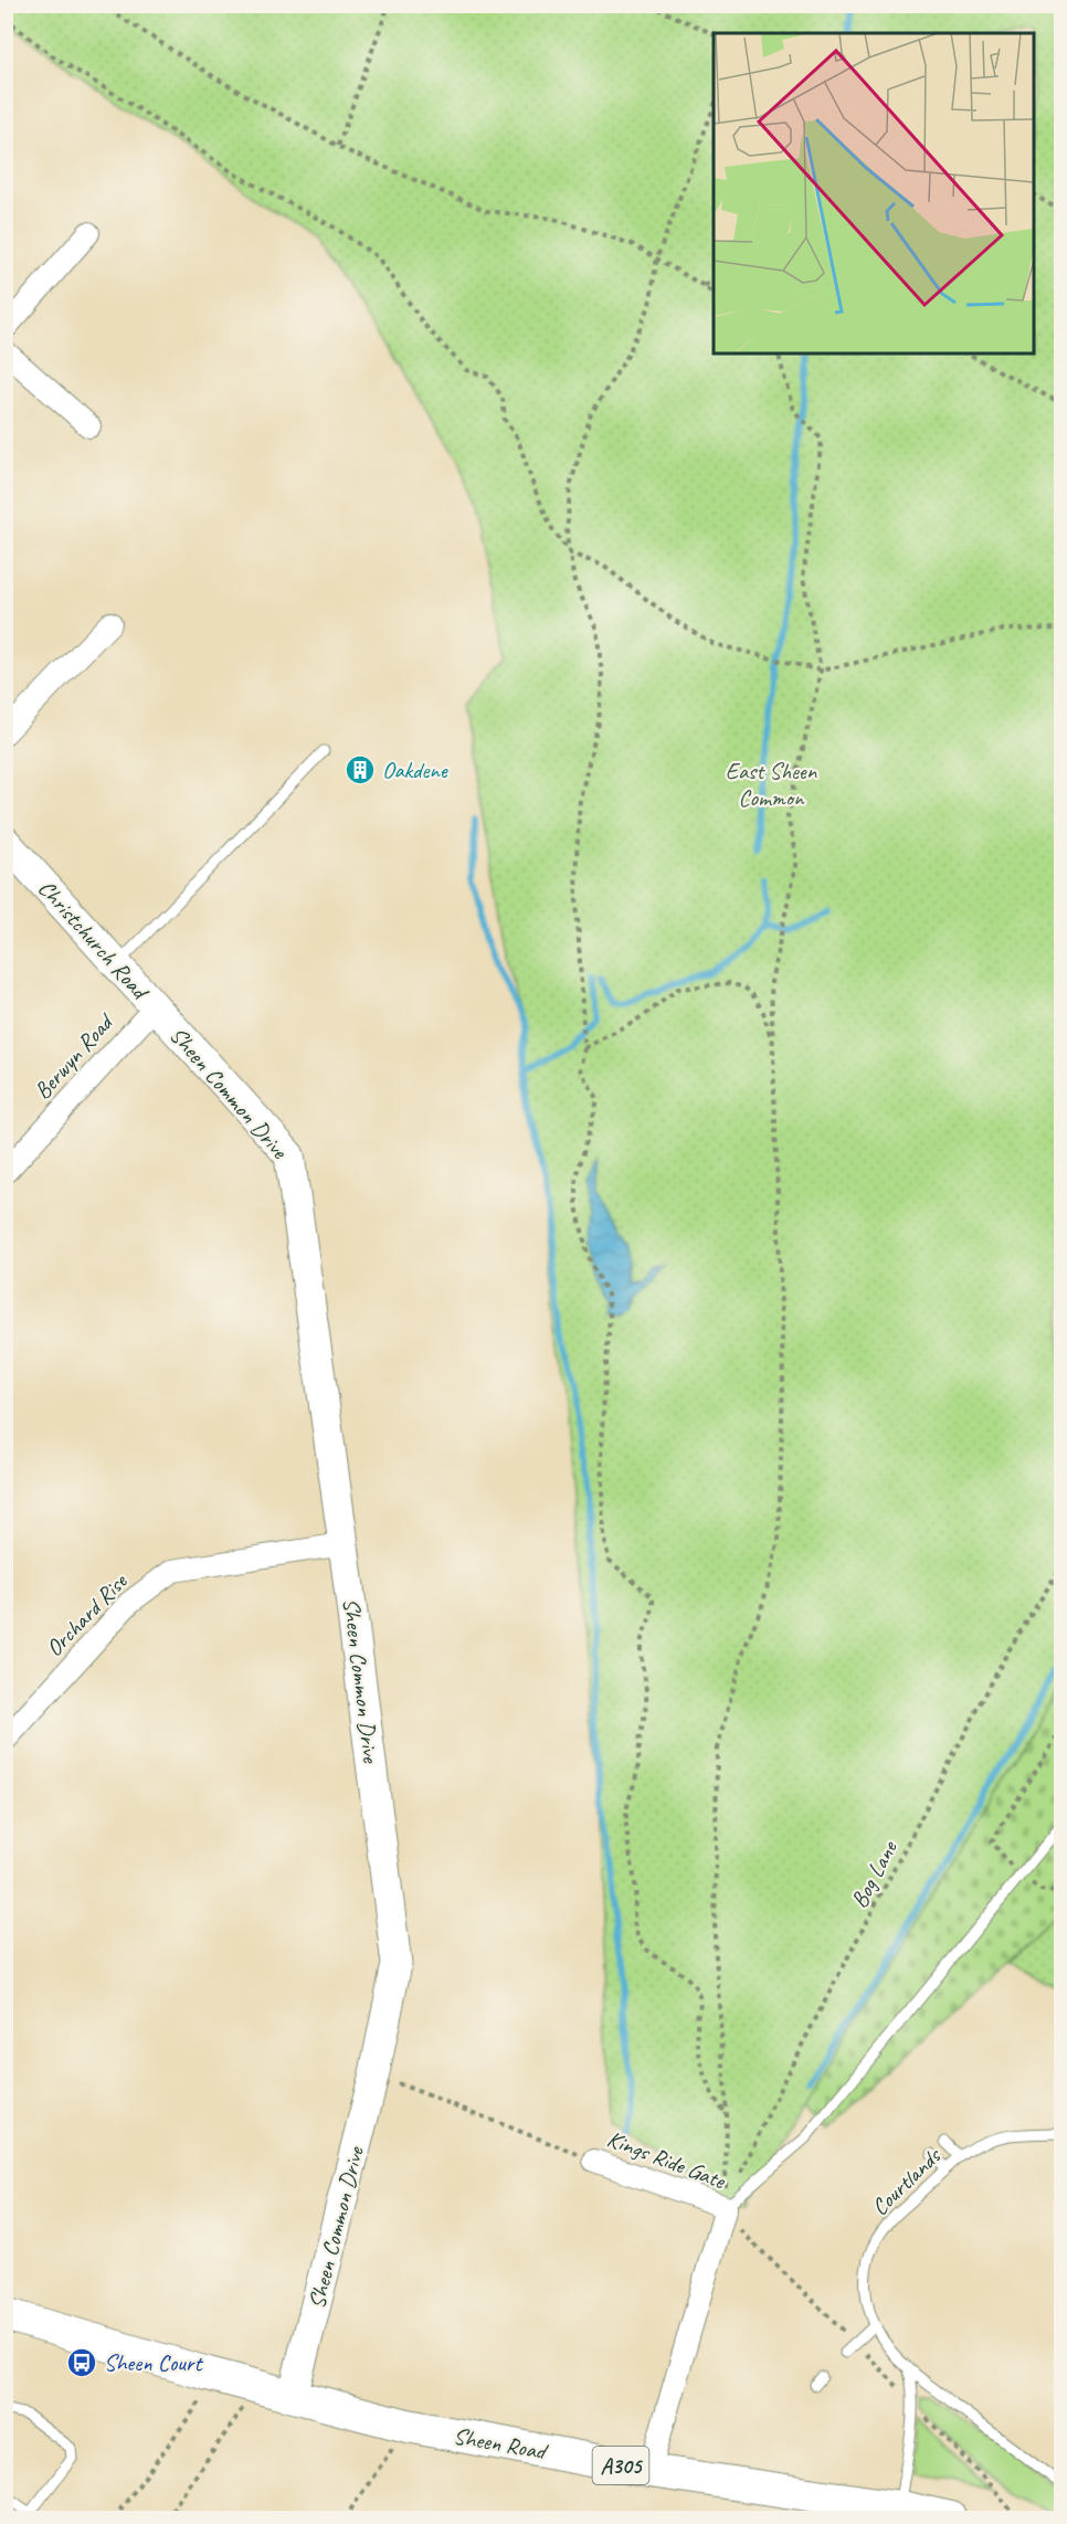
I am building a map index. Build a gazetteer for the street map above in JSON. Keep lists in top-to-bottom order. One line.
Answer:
{"streets":{"main road":["Sheen Road","A305"],"street":["Christchurch Road","Berwyn Road","Sheen Common Drive","Orchard Rise","Kings Ride Gate"],"lane":["Courtlands"],"path":["Bog Lane"]},"crossings":[["Christchurch Road","Berwyn Road"],["Christchurch Road","Sheen Common Drive"],["Berwyn Road","Sheen Common Drive"],["Sheen Common Drive","Orchard Rise"],["Sheen Common Drive","Kings Ride Gate"],["Sheen Common Drive","Sheen Road"],["Bog Lane","Kings Ride Gate"],["Kings Ride Gate","Sheen Road"]],"parks":["East Sheen Common"],"places":{"building":["Oakdene"],"bus stop":["Sheen Court"]}}
